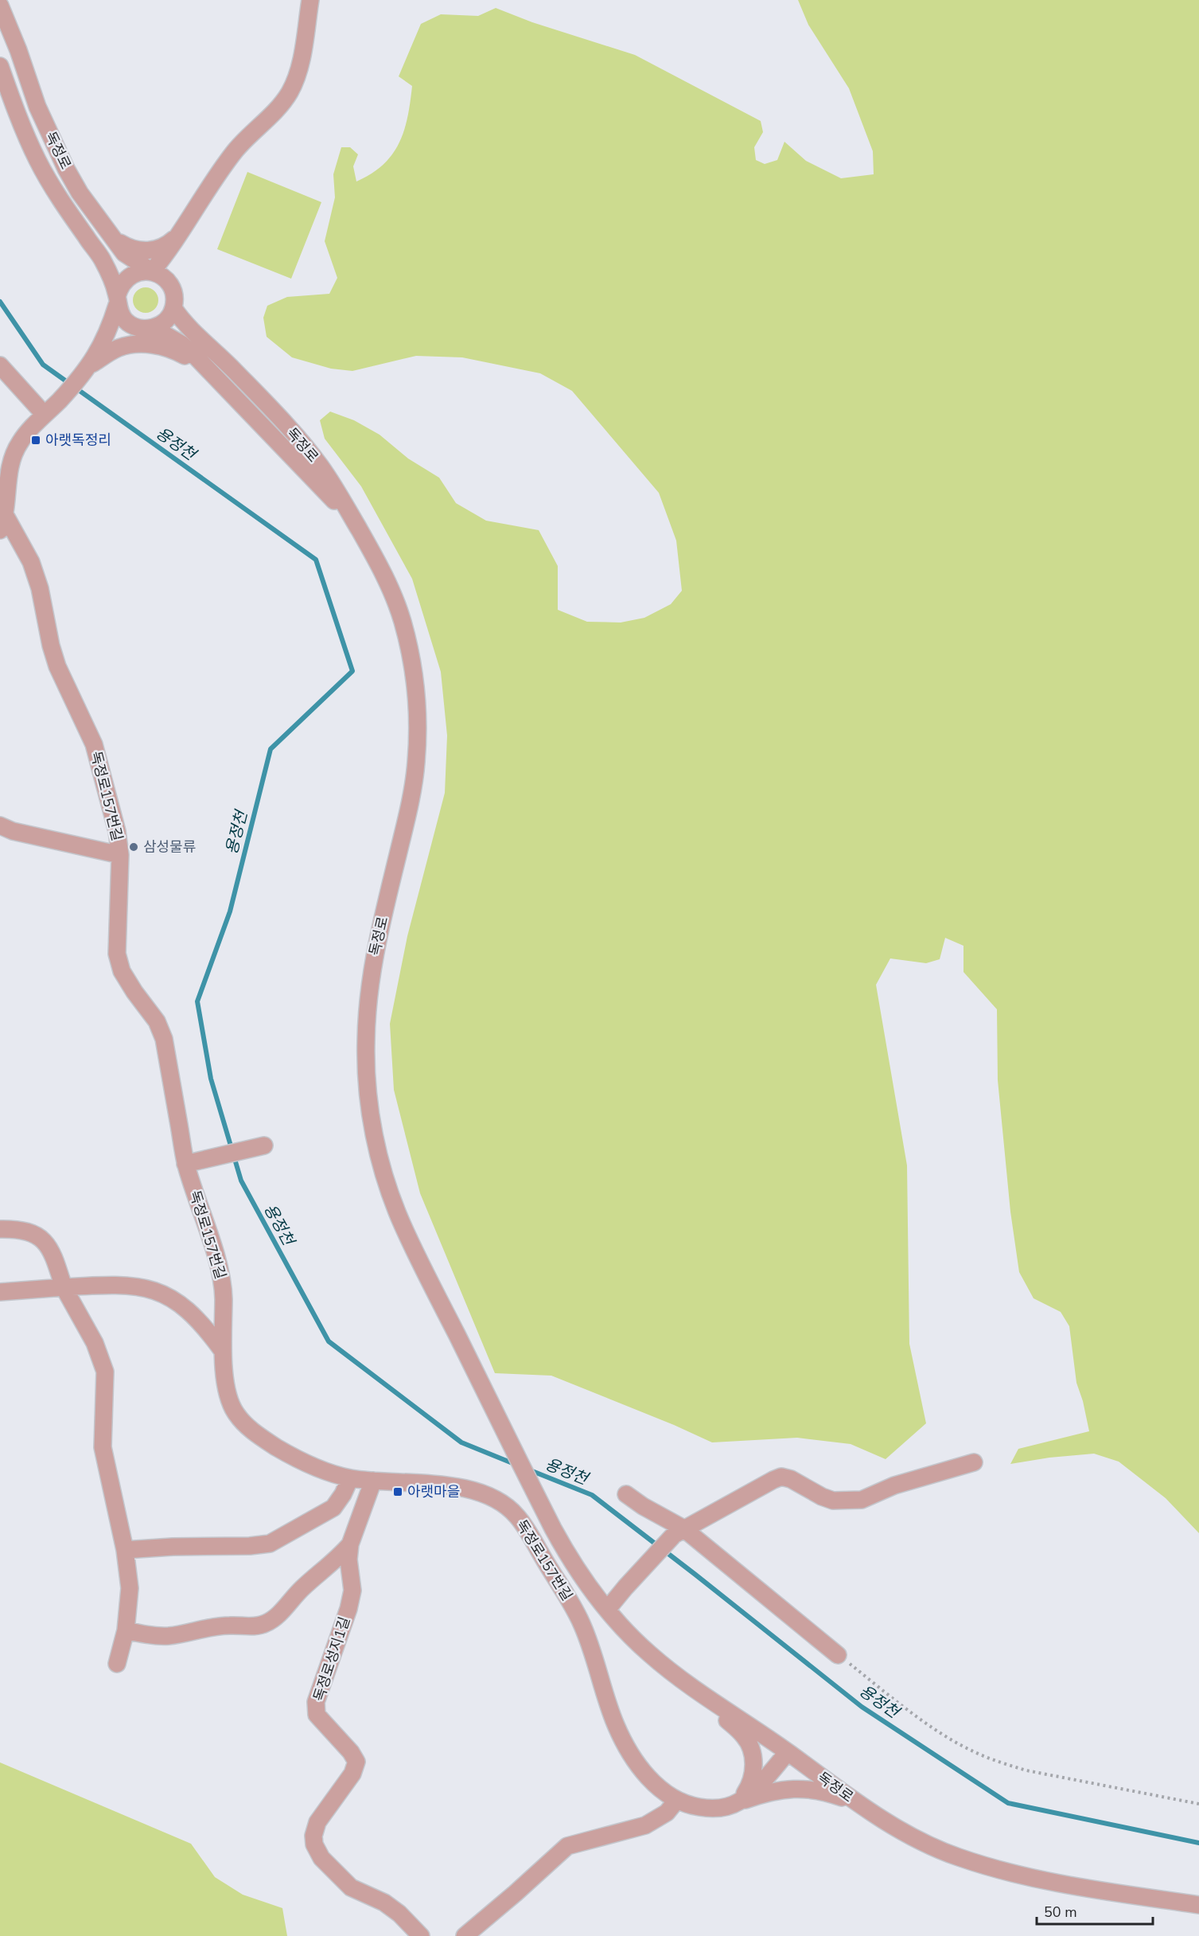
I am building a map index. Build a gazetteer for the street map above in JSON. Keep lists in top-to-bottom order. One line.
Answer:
{"streets":{"street":["독정로","독정로157번길","독정로성지1길"]},"crossings":[["독정로","독정로157번길"],["독정로157번길","독정로성지1길"]],"water":["용정천"],"places":{"transit":["아랫독정리","아랫마을"],"other":["삼성물류"]},"scale_bar":"50 m"}
